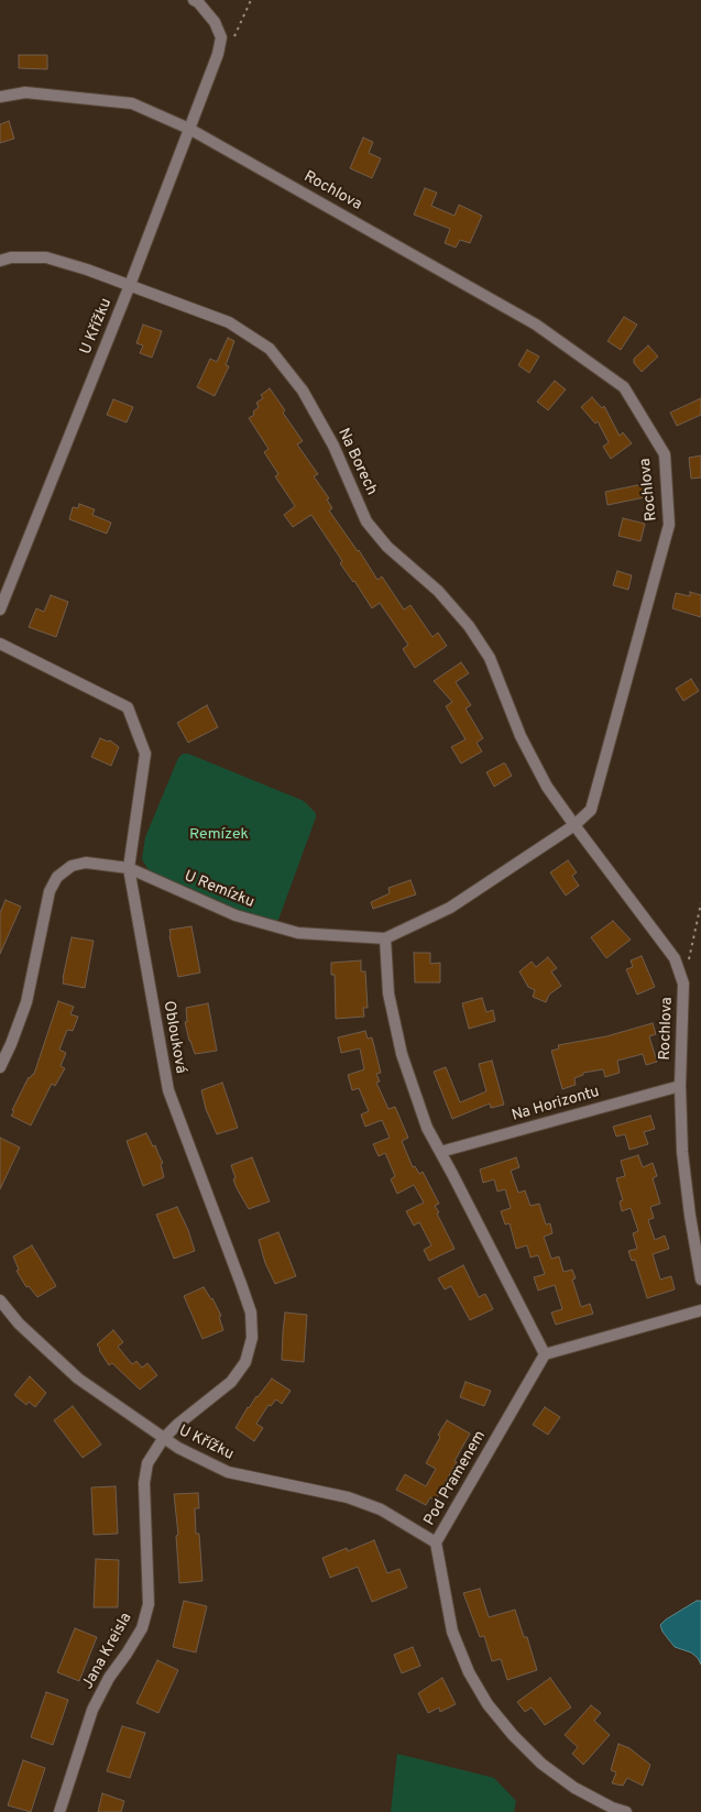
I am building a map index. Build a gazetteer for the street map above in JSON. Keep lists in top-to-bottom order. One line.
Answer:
{"streets":{"street":["Rochlova","U Křížku","Na Borech","U Remízku","Oblouková","Na Horizontu","Pod Pramenem","Jana Kreisla"]},"crossings":[["Rochlova","U Křížku"],["Rochlova","Na Borech"],["Rochlova","U Remízku"],["Rochlova","Na Horizontu"],["U Křížku","Na Borech"],["U Křížku","Oblouková"],["U Křížku","Pod Pramenem"],["U Křížku","Jana Kreisla"],["Na Borech","U Remízku"],["U Remízku","Oblouková"],["Oblouková","Jana Kreisla"]],"parks":["Remízek"]}
